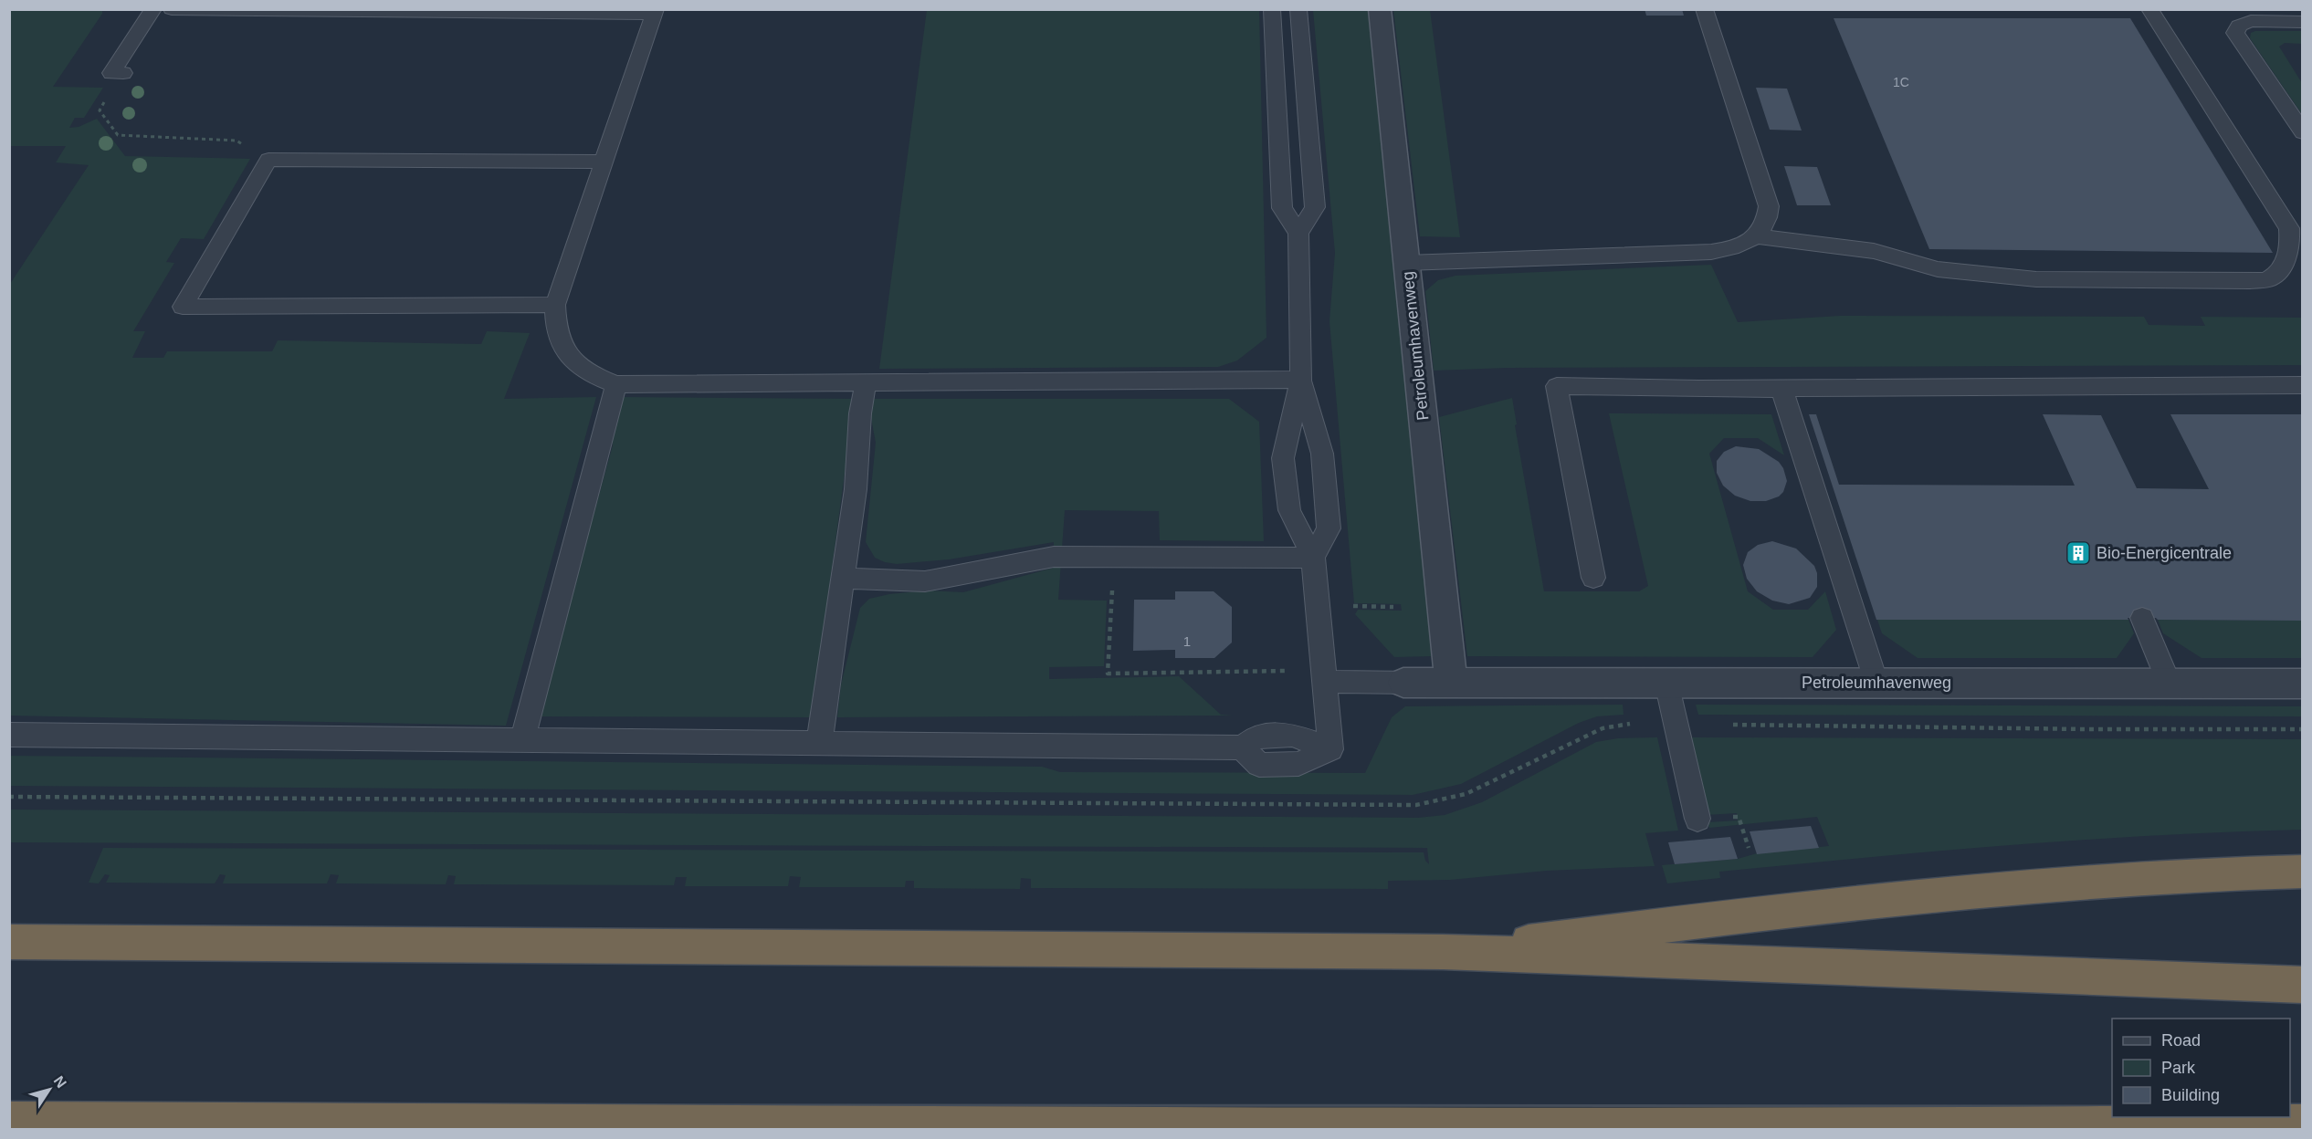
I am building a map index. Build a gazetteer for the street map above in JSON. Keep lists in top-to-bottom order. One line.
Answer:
{"streets":{"street":["Petroleumhavenweg"]},"places":{"building":["Bio-Energicentrale"]},"house_numbers":["1C","1"],"legend":["Road","Park","Building"],"north":"top right"}
